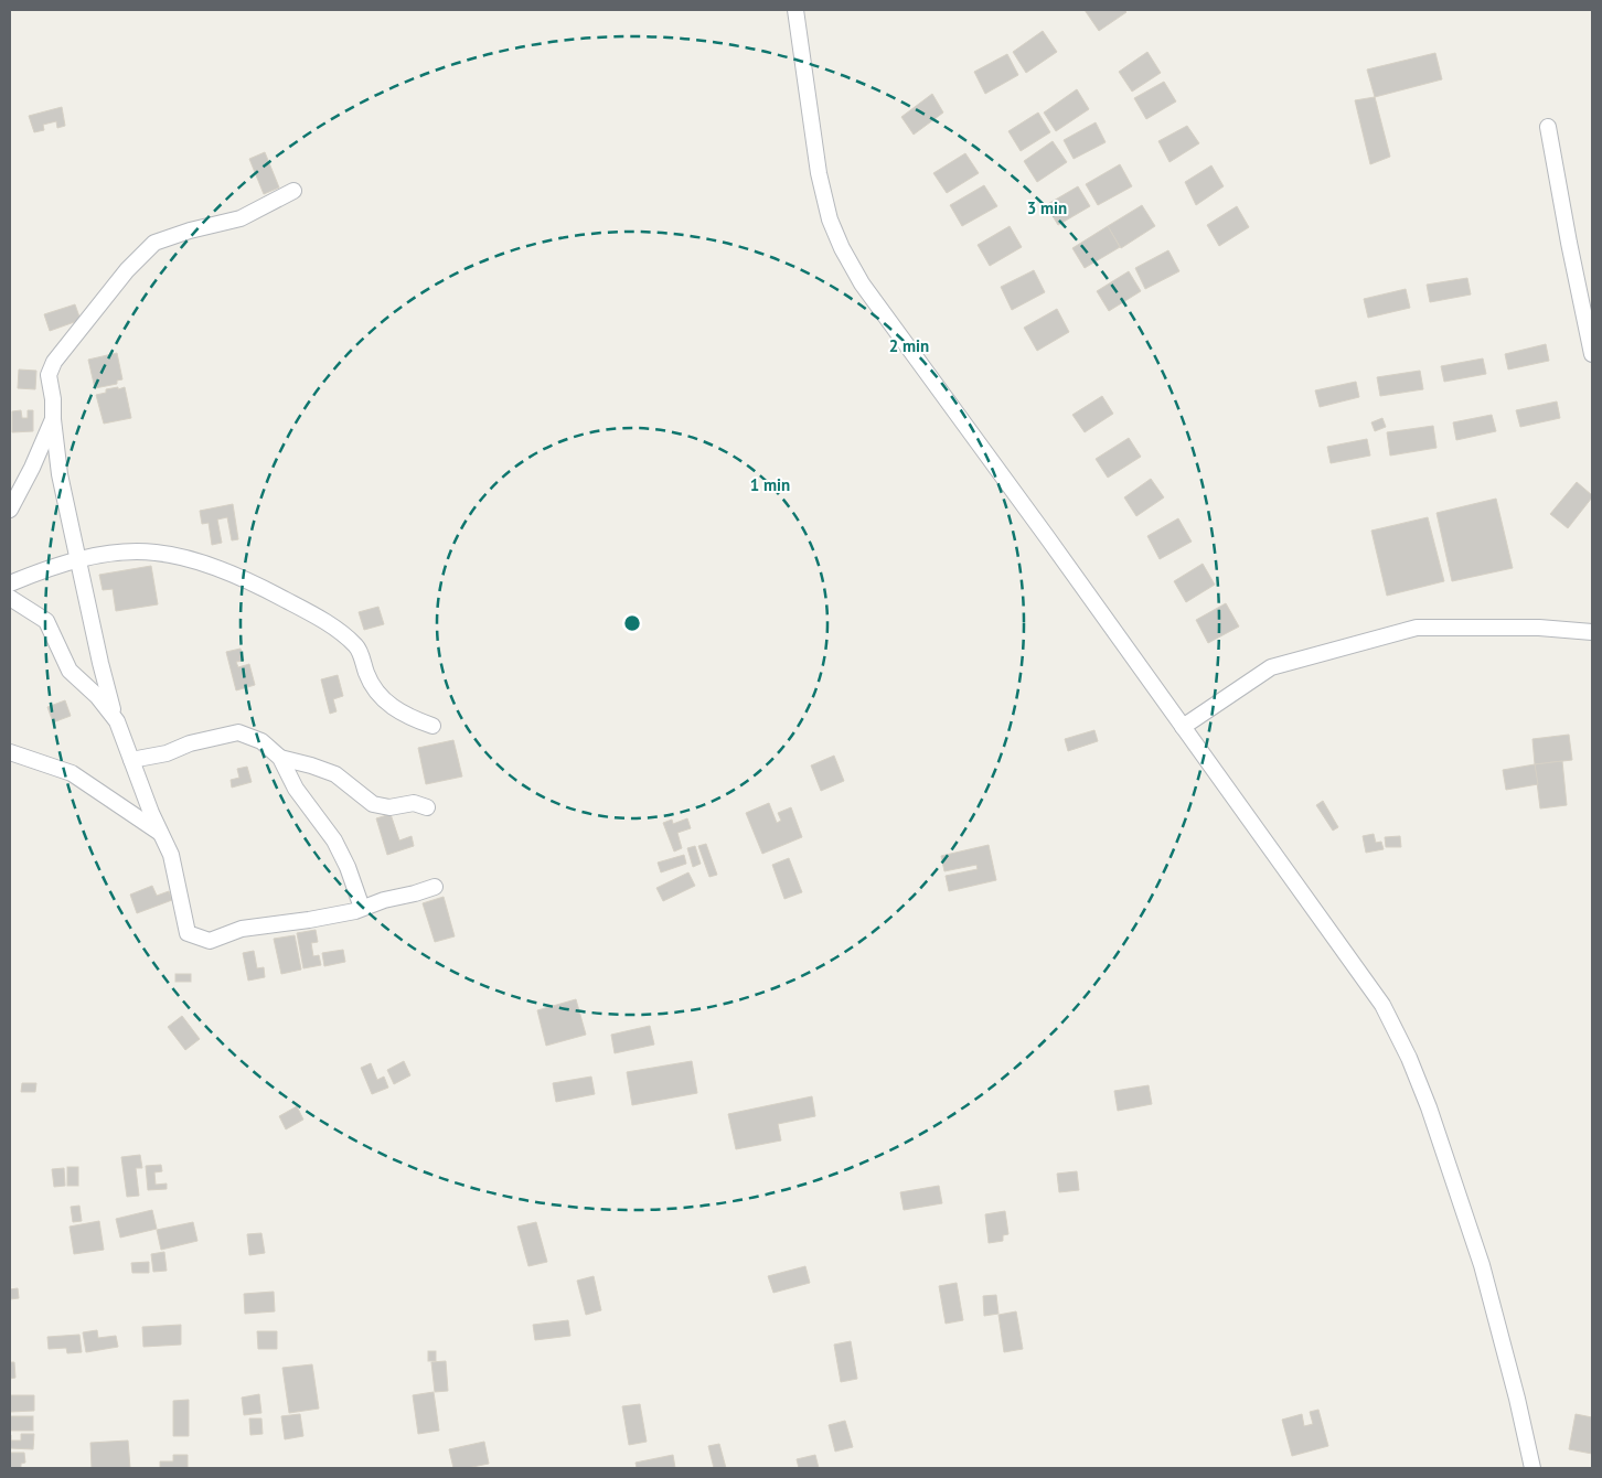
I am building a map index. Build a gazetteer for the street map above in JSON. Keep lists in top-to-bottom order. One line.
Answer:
{"rings":["3 min","2 min","1 min"]}
